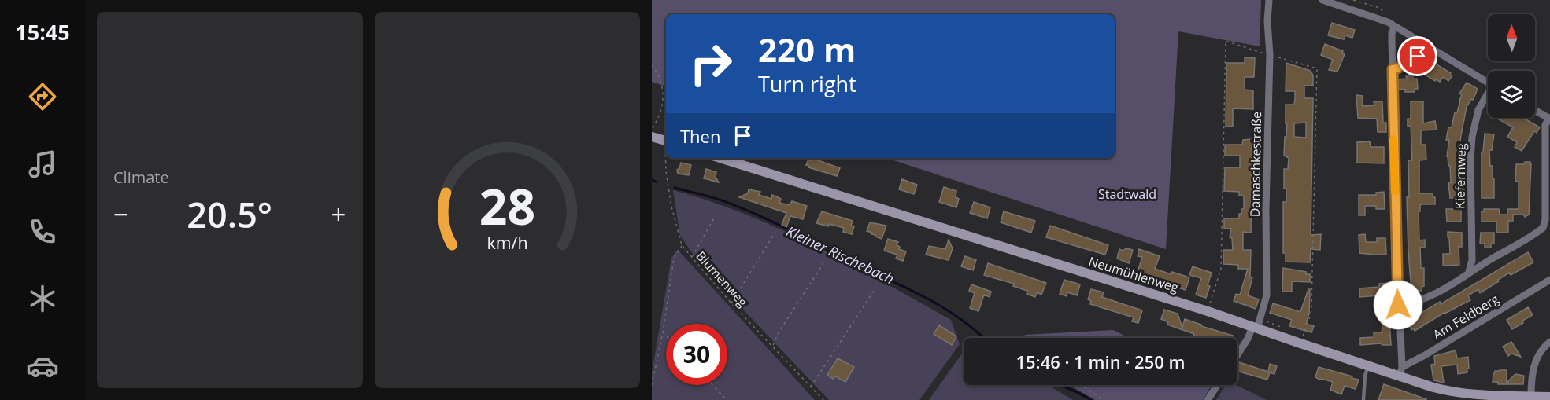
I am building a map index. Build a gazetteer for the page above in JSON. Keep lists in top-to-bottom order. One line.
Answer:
{"streets":{"street":["Damaschkestraße","Kiefernweg","Neumühlenweg","Am Feldberg"],"path":["Blumenweg"]},"crossings":[["Damaschkestraße","Neumühlenweg"],["Neumühlenweg","Am Feldberg"]],"water":["Kleiner Rischebach"],"parks":["Stadtwald"],"north":"top","page":{"tabs":"15:45","tile":"Climate","turn":["220 m","Turn right"],"then":"Then","heat":["−","20.5°","+"],"limit":"30","trip":"15:46 · 1 min · 250 m","gauge":["28","km/h"]}}
